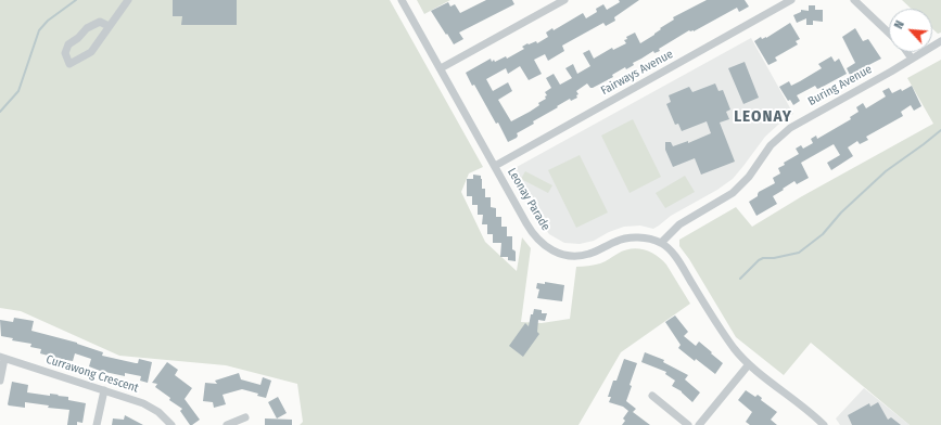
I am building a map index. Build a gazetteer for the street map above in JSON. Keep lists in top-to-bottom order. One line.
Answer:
{"streets":{"street":["Fairways Avenue","Buring Avenue","Leonay Parade","Currawong Crescent"]},"crossings":[["Fairways Avenue","Leonay Parade"],["Buring Avenue","Leonay Parade"]],"districts":["LEONAY"],"north":"top left"}
